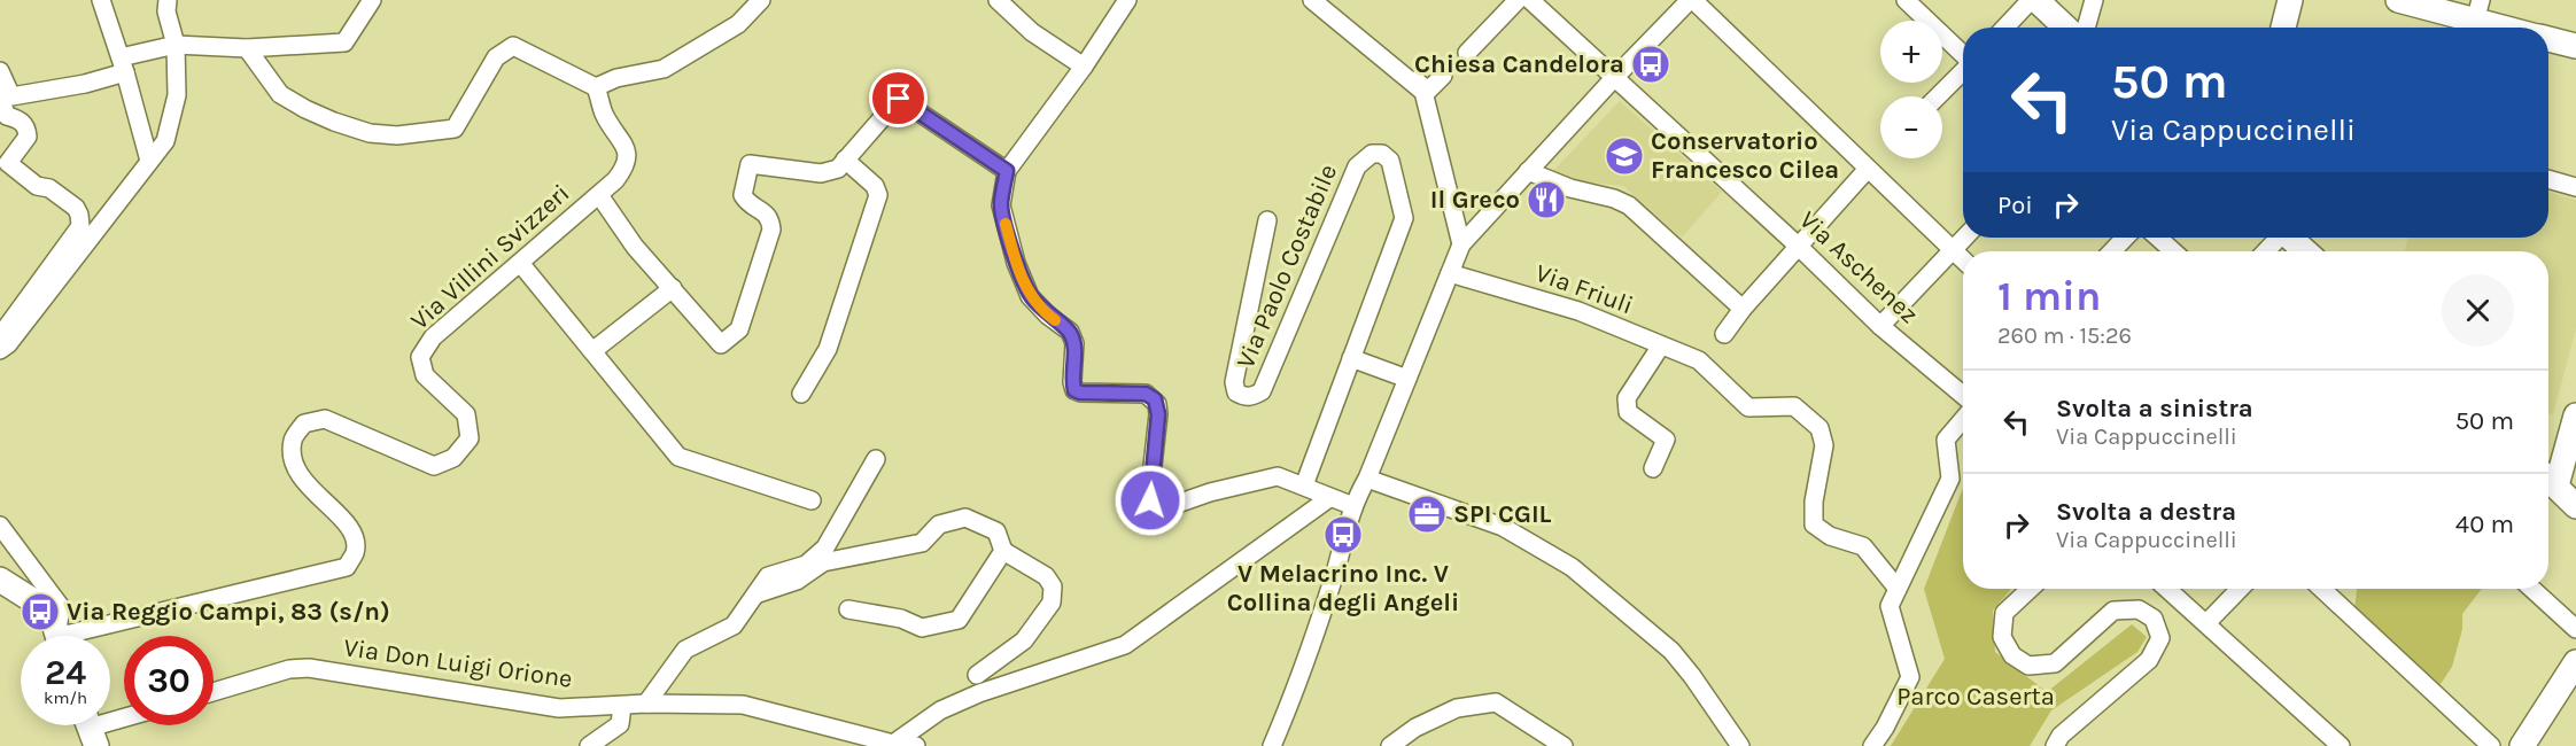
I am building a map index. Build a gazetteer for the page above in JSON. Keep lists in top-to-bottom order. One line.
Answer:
{"streets":{"street":["Via Villini Svizzeri","Via Paolo Costabile","Via Aschenez","Via Friuli","Via Don Luigi Orione"]},"parks":["Parco Caserta"],"places":{"bus stop":["Chiesa Candelora","V Melacrino Inc. V Collina degli Angeli","Via Reggio Campi, 83 (s/n)"],"school or university":["Conservatorio Francesco Cilea"],"restaurant":["Il Greco"],"office":["SPI CGIL"]},"page":{"map_buttons":["+","−"],"turn":["50 m","Via Cappuccinelli"],"then":"Poi","heading":["1 min","260 m · 15:26"],"list":[{"name":"Svolta a sinistra","note":"Via Cappuccinelli","value":"50 m"},{"name":"Svolta a destra","note":"Via Cappuccinelli","value":"40 m"}],"speed":"24 km/h","limit":"30"}}
